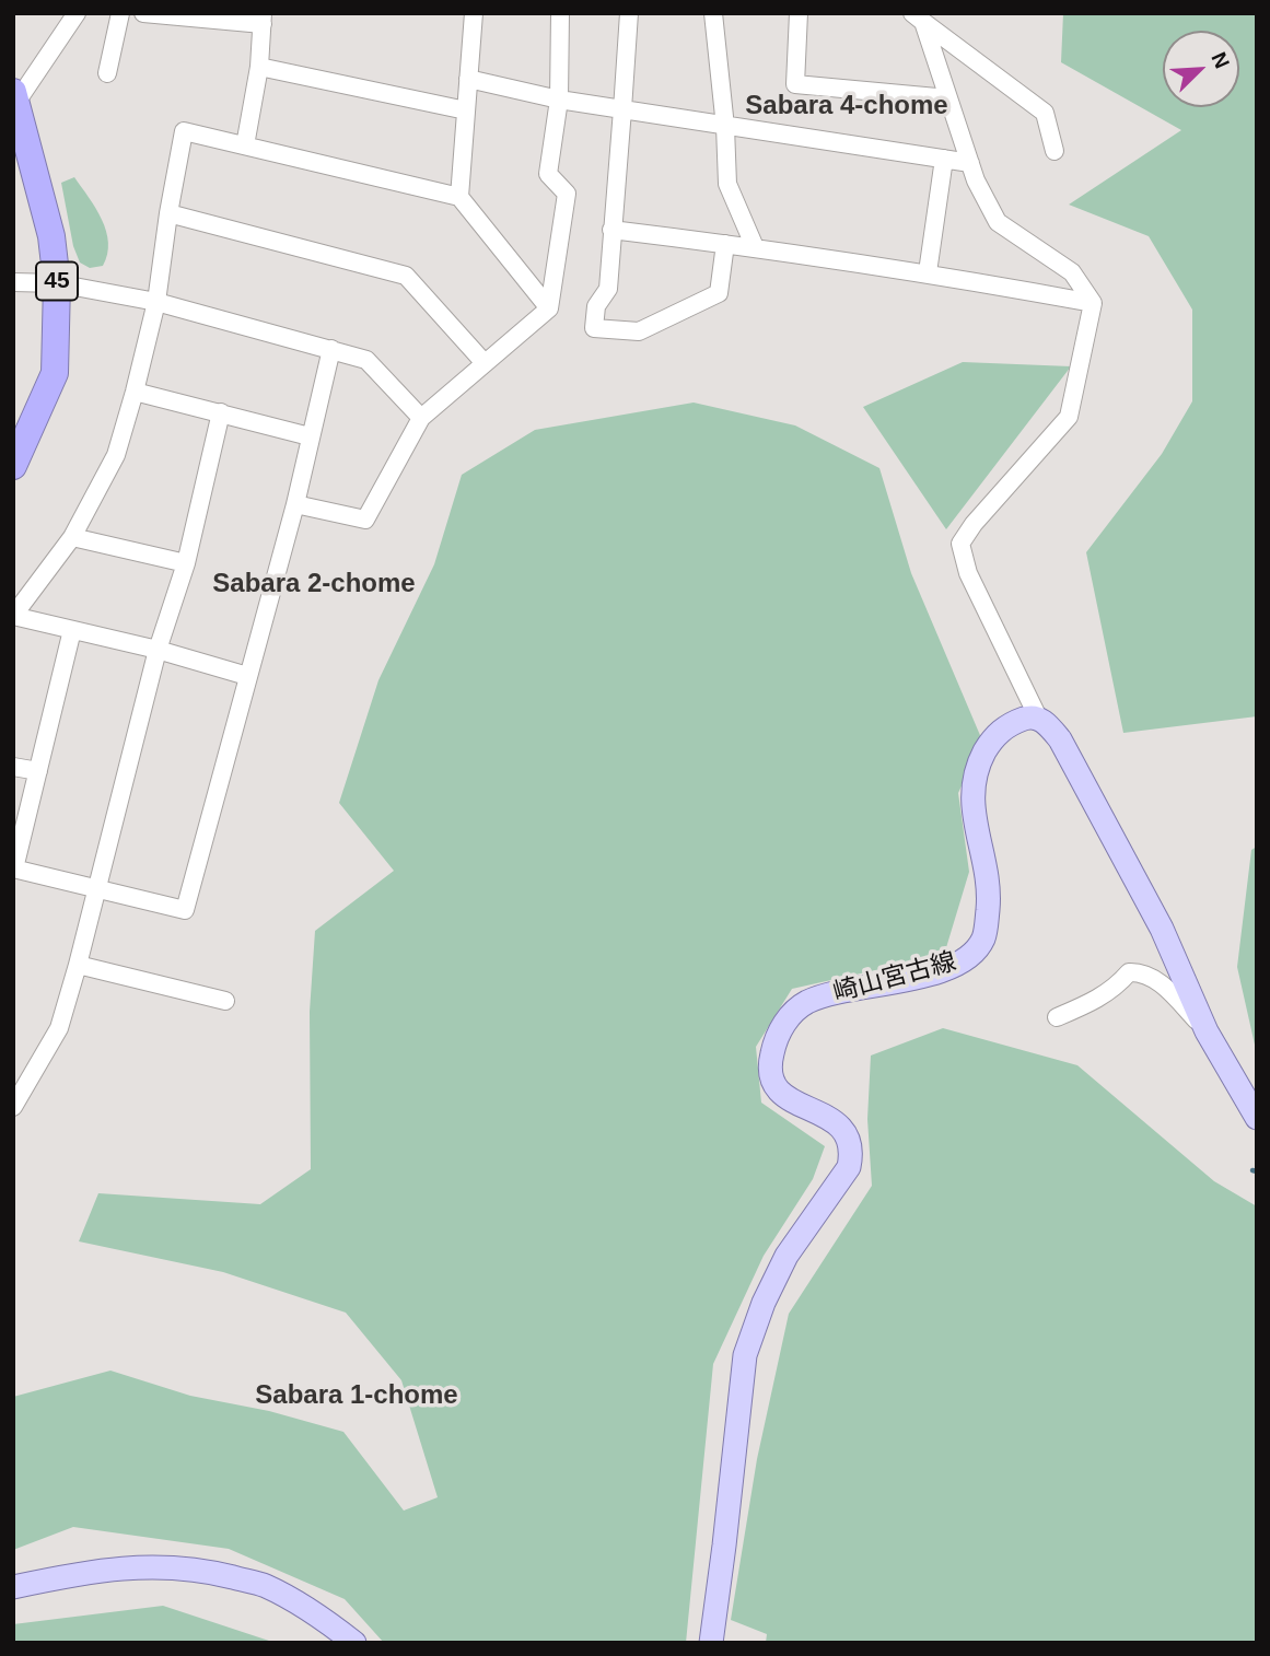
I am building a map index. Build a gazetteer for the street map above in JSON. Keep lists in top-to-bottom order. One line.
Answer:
{"streets":{"highway":["45"],"main road":["崎山宮古線"]},"districts":["Sabara 4-chome","Sabara 2-chome","Sabara 1-chome"],"north":"top right"}
